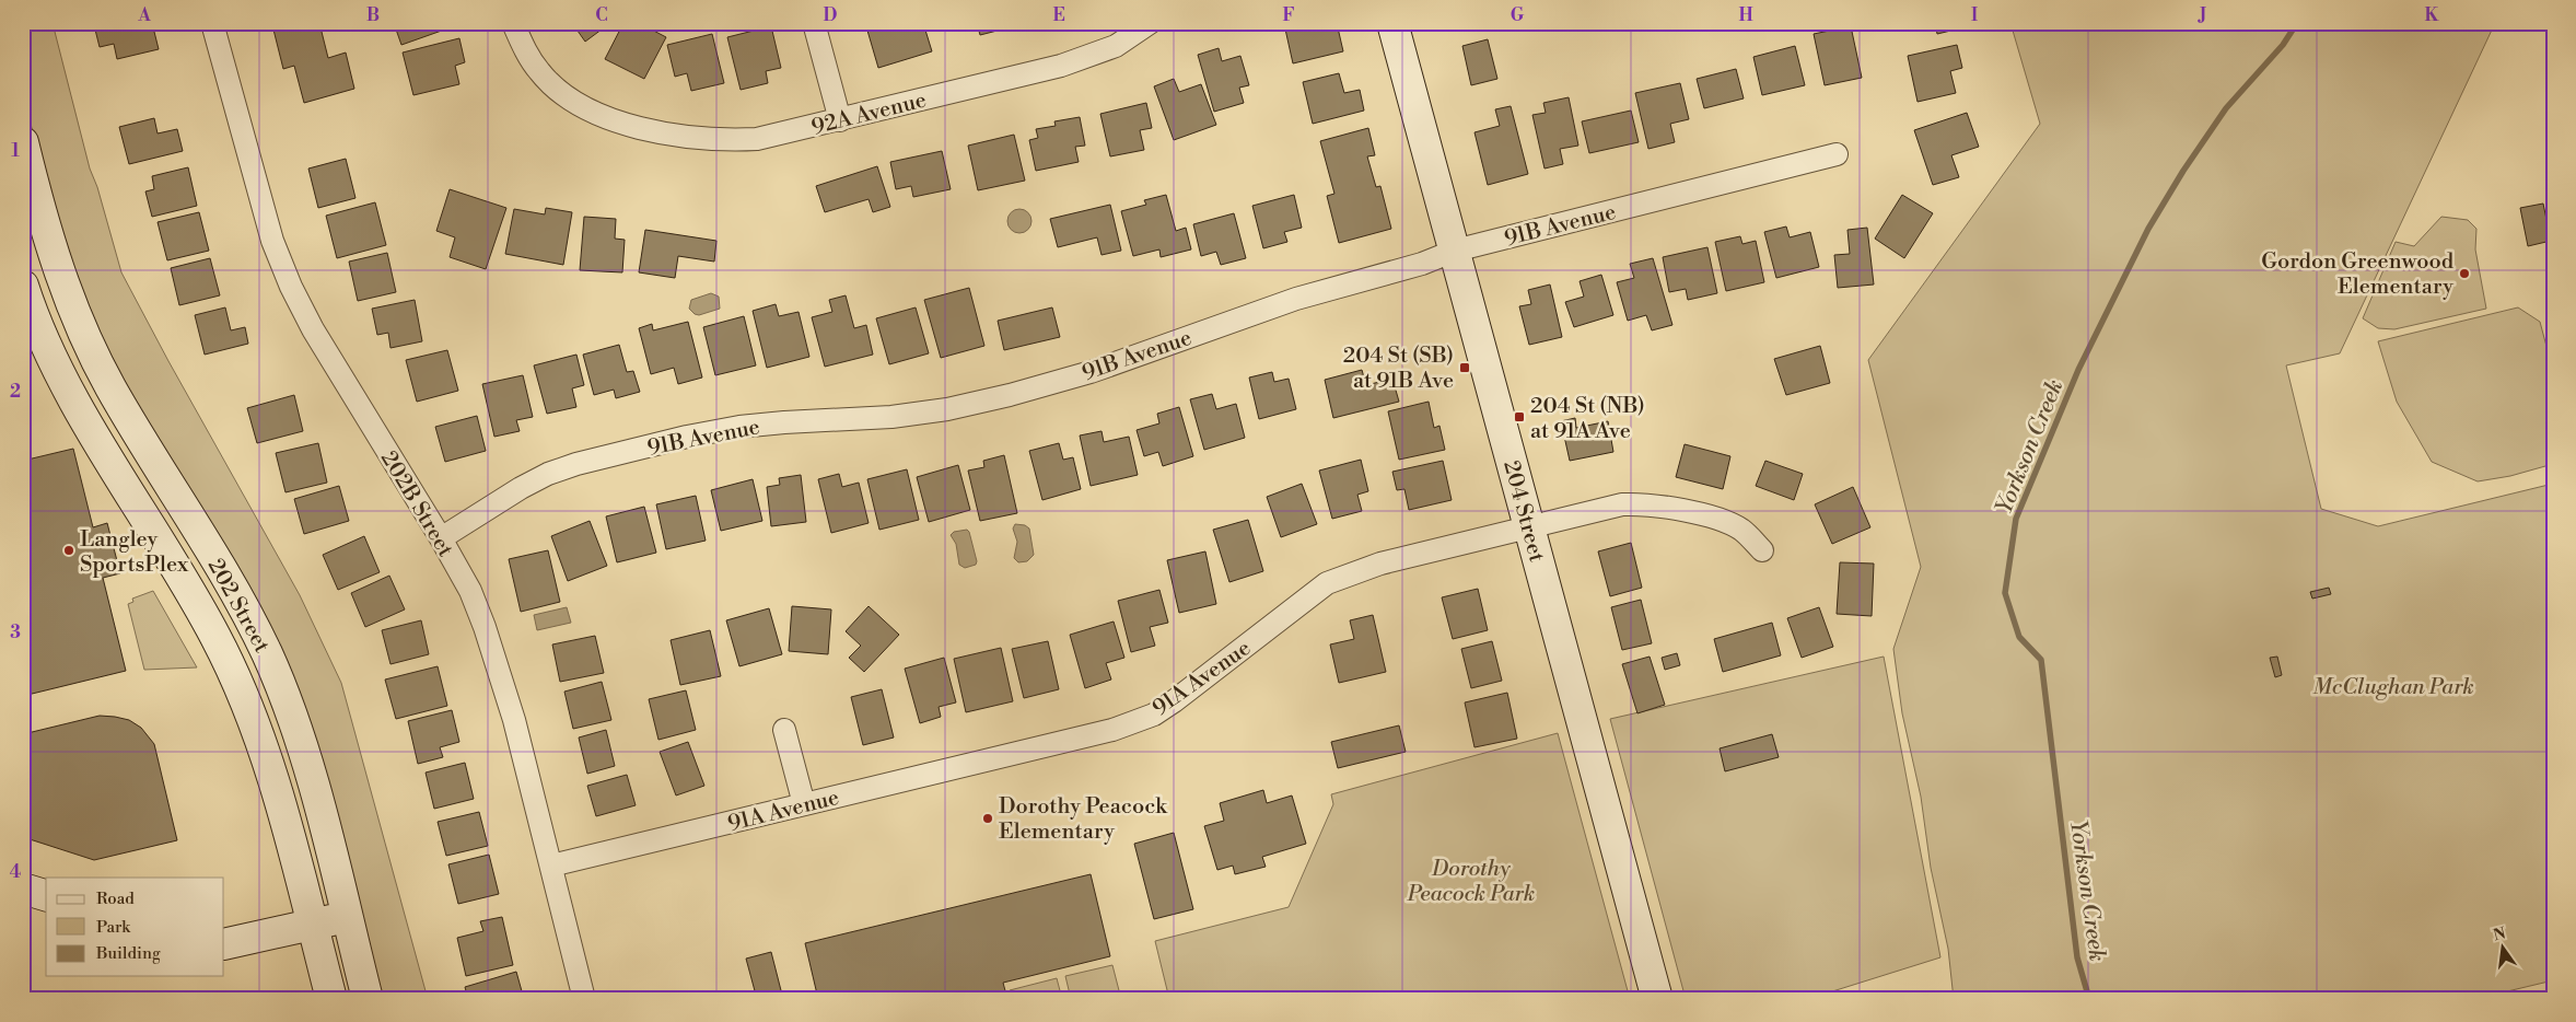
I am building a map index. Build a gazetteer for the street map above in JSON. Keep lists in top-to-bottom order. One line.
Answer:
{"streets":{"main road":["204 Street","202 Street"],"street":["92A Avenue","91B Avenue","202B Street","91A Avenue"]},"crossings":[["91B Avenue","202B Street"],["91B Avenue","204 Street"],["202B Street","91A Avenue"],["204 Street","91A Avenue"]],"water":["Yorkson Creek"],"parks":["McClughan Park","Dorothy Peacock Park"],"places":{"other":["Gordon Greenwood Elementary","Langley SportsPlex","Dorothy Peacock Elementary"],"transit":["204 St (SB) at 91B Ave","204 St (NB) at 91A Ave"]},"legend":["Road","Park","Building"],"north":"top","grid":{"columns":["A","B","C","D","E","F","G","H","I","J","K"],"rows":["1","2","3","4"]}}
